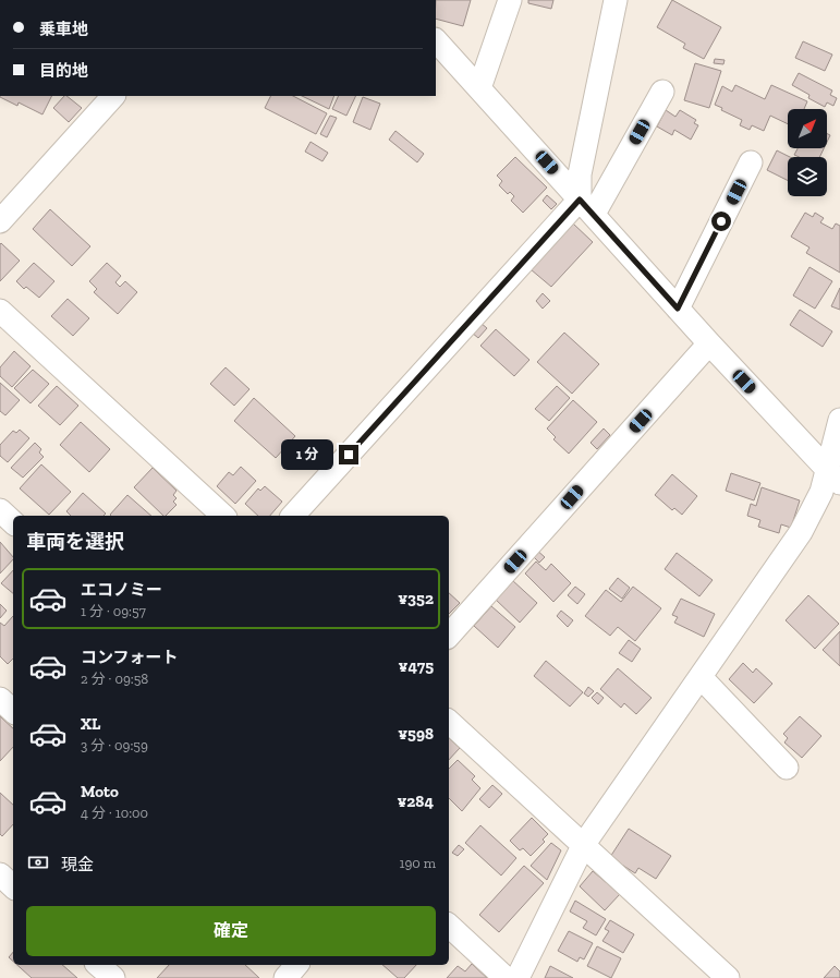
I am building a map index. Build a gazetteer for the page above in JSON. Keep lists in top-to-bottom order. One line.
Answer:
{"north":"top right","page":{"banner":["乗車地","目的地"],"bubble":"1 分","heading":"車両を選択","list":[{"name":"エコノミー","note":"1 分 · 09:57","value":"¥352"},{"name":"コンフォート","note":"2 分 · 09:58","value":"¥475"},{"name":"XL","note":"3 分 · 09:59","value":"¥598"},{"name":"Moto","note":"4 分 · 10:00","value":"¥284"}],"pay":["現金","190 m"],"buttons":"確定"}}
